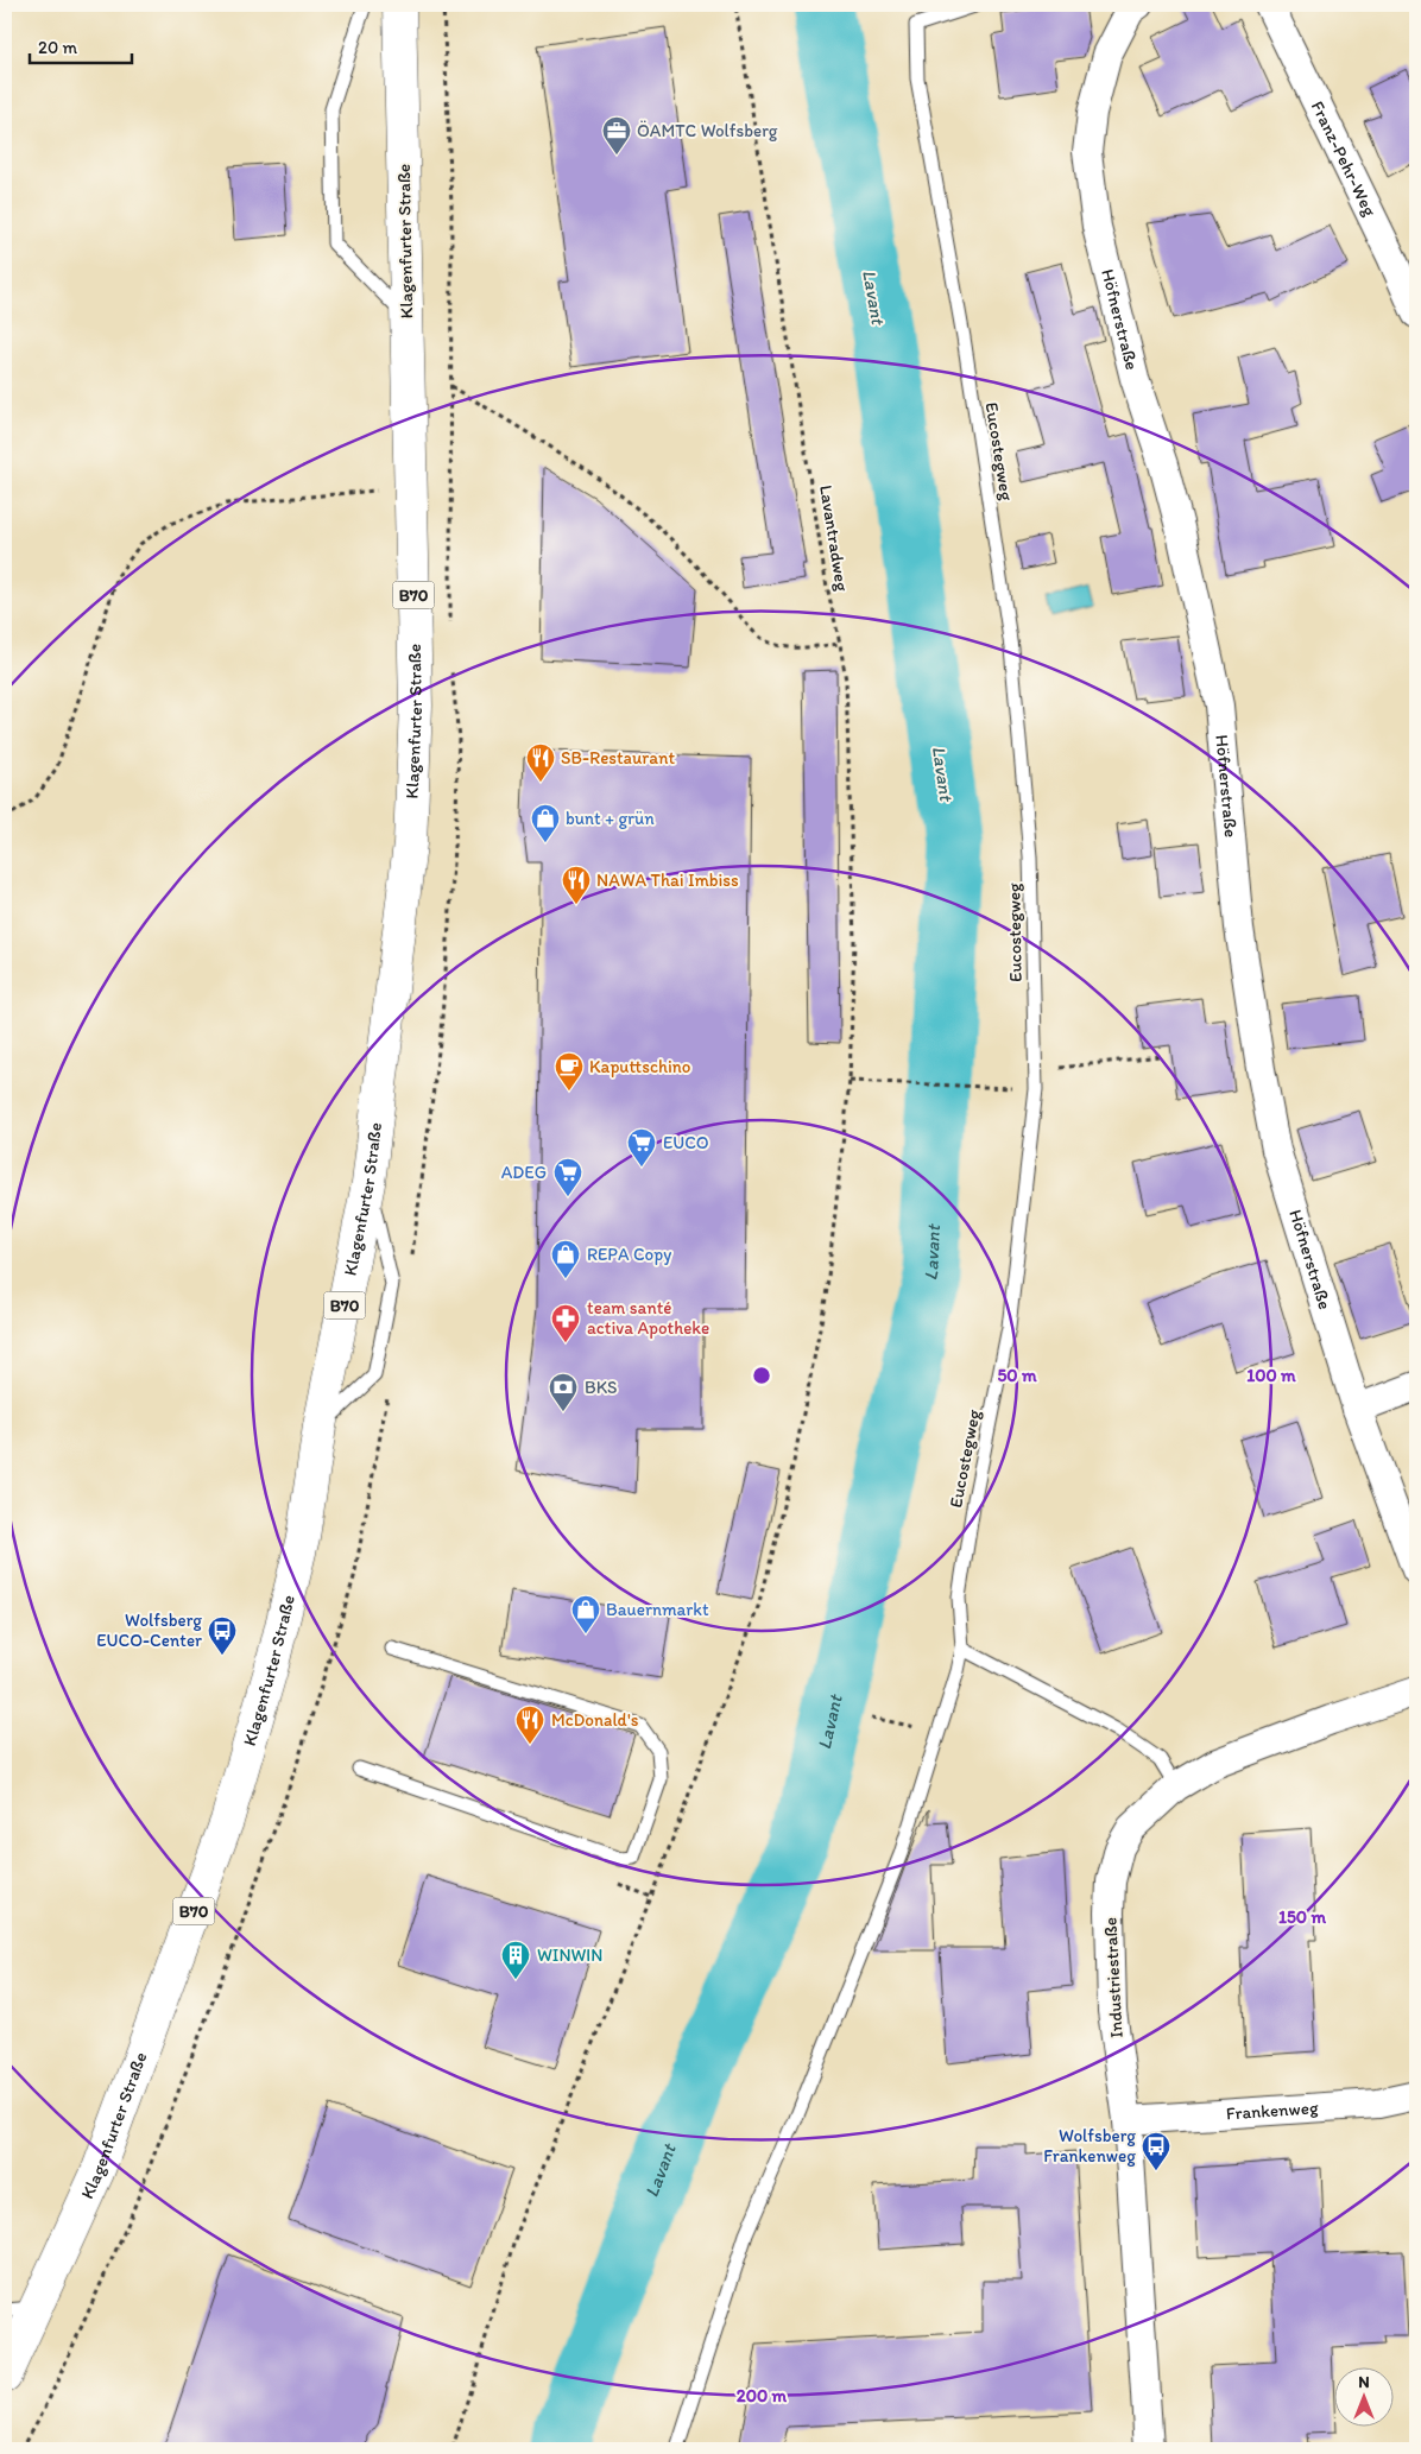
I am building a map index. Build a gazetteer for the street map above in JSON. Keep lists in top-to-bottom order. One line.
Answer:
{"streets":{"main road":["Klagenfurter Straße","B70"],"street":["Franz-Pehr-Weg","Höfnerstraße","Industriestraße","Frankenweg"],"lane":["Eucostegweg"],"path":["Lavantradweg"]},"crossings":[["Eucostegweg","Lavantradweg"],["Industriestraße","Frankenweg"]],"water":["Lavant"],"places":{"office":["ÖAMTC Wolfsberg"],"restaurant":["SB-Restaurant","NAWA Thai Imbiss","McDonald's"],"shop":["bunt + grün","REPA Copy","Bauernmarkt"],"cafe":["Kaputtschino"],"supermarket":["EUCO","ADEG"],"pharmacy":["team santé activa Apotheke"],"bank":["BKS"],"bus stop":["Wolfsberg EUCO-Center","Wolfsberg Frankenweg"],"building":["WINWIN"]},"scale_bar":"20 m","north":"top","rings":["50 m","100 m","150 m","200 m"]}
